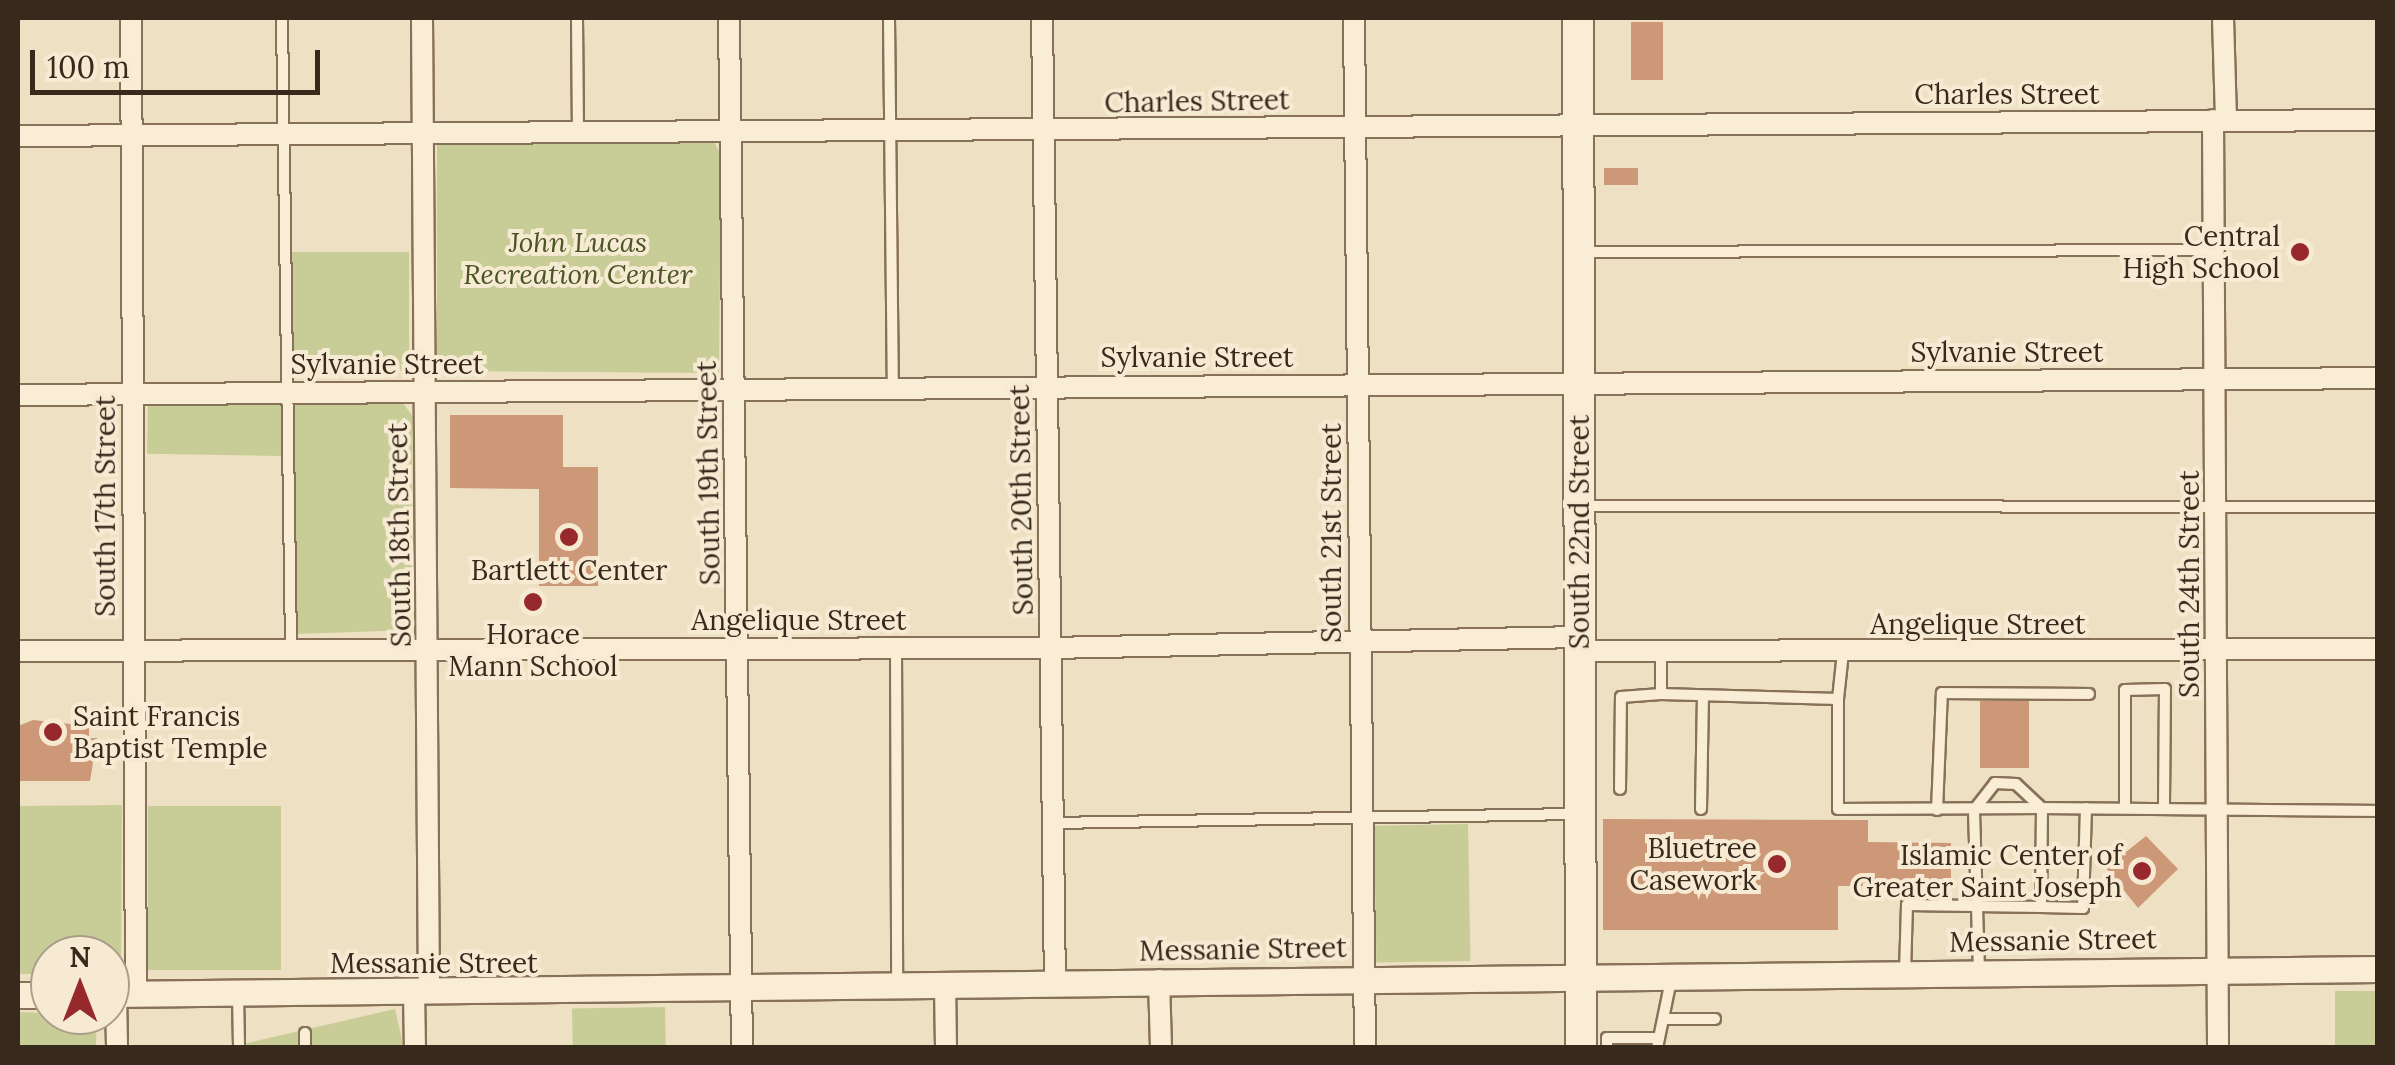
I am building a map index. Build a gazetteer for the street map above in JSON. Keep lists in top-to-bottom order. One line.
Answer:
{"streets":{"main road":["South 22nd Street"],"street":["Charles Street","Sylvanie Street","South 19th Street","South 20th Street","South 17th Street","South 21st Street","South 18th Street","South 24th Street","Angelique Street","Messanie Street"]},"crossings":[["Charles Street","South 19th Street"],["Charles Street","South 20th Street"],["Charles Street","South 17th Street"],["Charles Street","South 22nd Street"],["Charles Street","South 21st Street"],["Charles Street","South 18th Street"],["Charles Street","South 24th Street"],["Sylvanie Street","South 19th Street"],["Sylvanie Street","South 20th Street"],["Sylvanie Street","South 17th Street"],["Sylvanie Street","South 22nd Street"],["Sylvanie Street","South 21st Street"],["Sylvanie Street","South 18th Street"],["Sylvanie Street","South 24th Street"],["South 19th Street","Angelique Street"],["South 19th Street","Messanie Street"],["South 20th Street","Angelique Street"],["South 20th Street","Messanie Street"],["South 17th Street","Angelique Street"],["South 22nd Street","Angelique Street"],["South 22nd Street","Messanie Street"],["South 21st Street","Angelique Street"],["South 21st Street","Messanie Street"],["South 18th Street","Angelique Street"],["South 18th Street","Messanie Street"],["South 24th Street","Angelique Street"],["South 24th Street","Messanie Street"]],"parks":["John Lucas Recreation Center"],"places":["Central High School","Bartlett Center","Horace Mann School","Saint Francis Baptist Temple","Bluetree Casework","Islamic Center of Greater Saint Joseph"],"scale_bar":"100 m","north":"top"}
